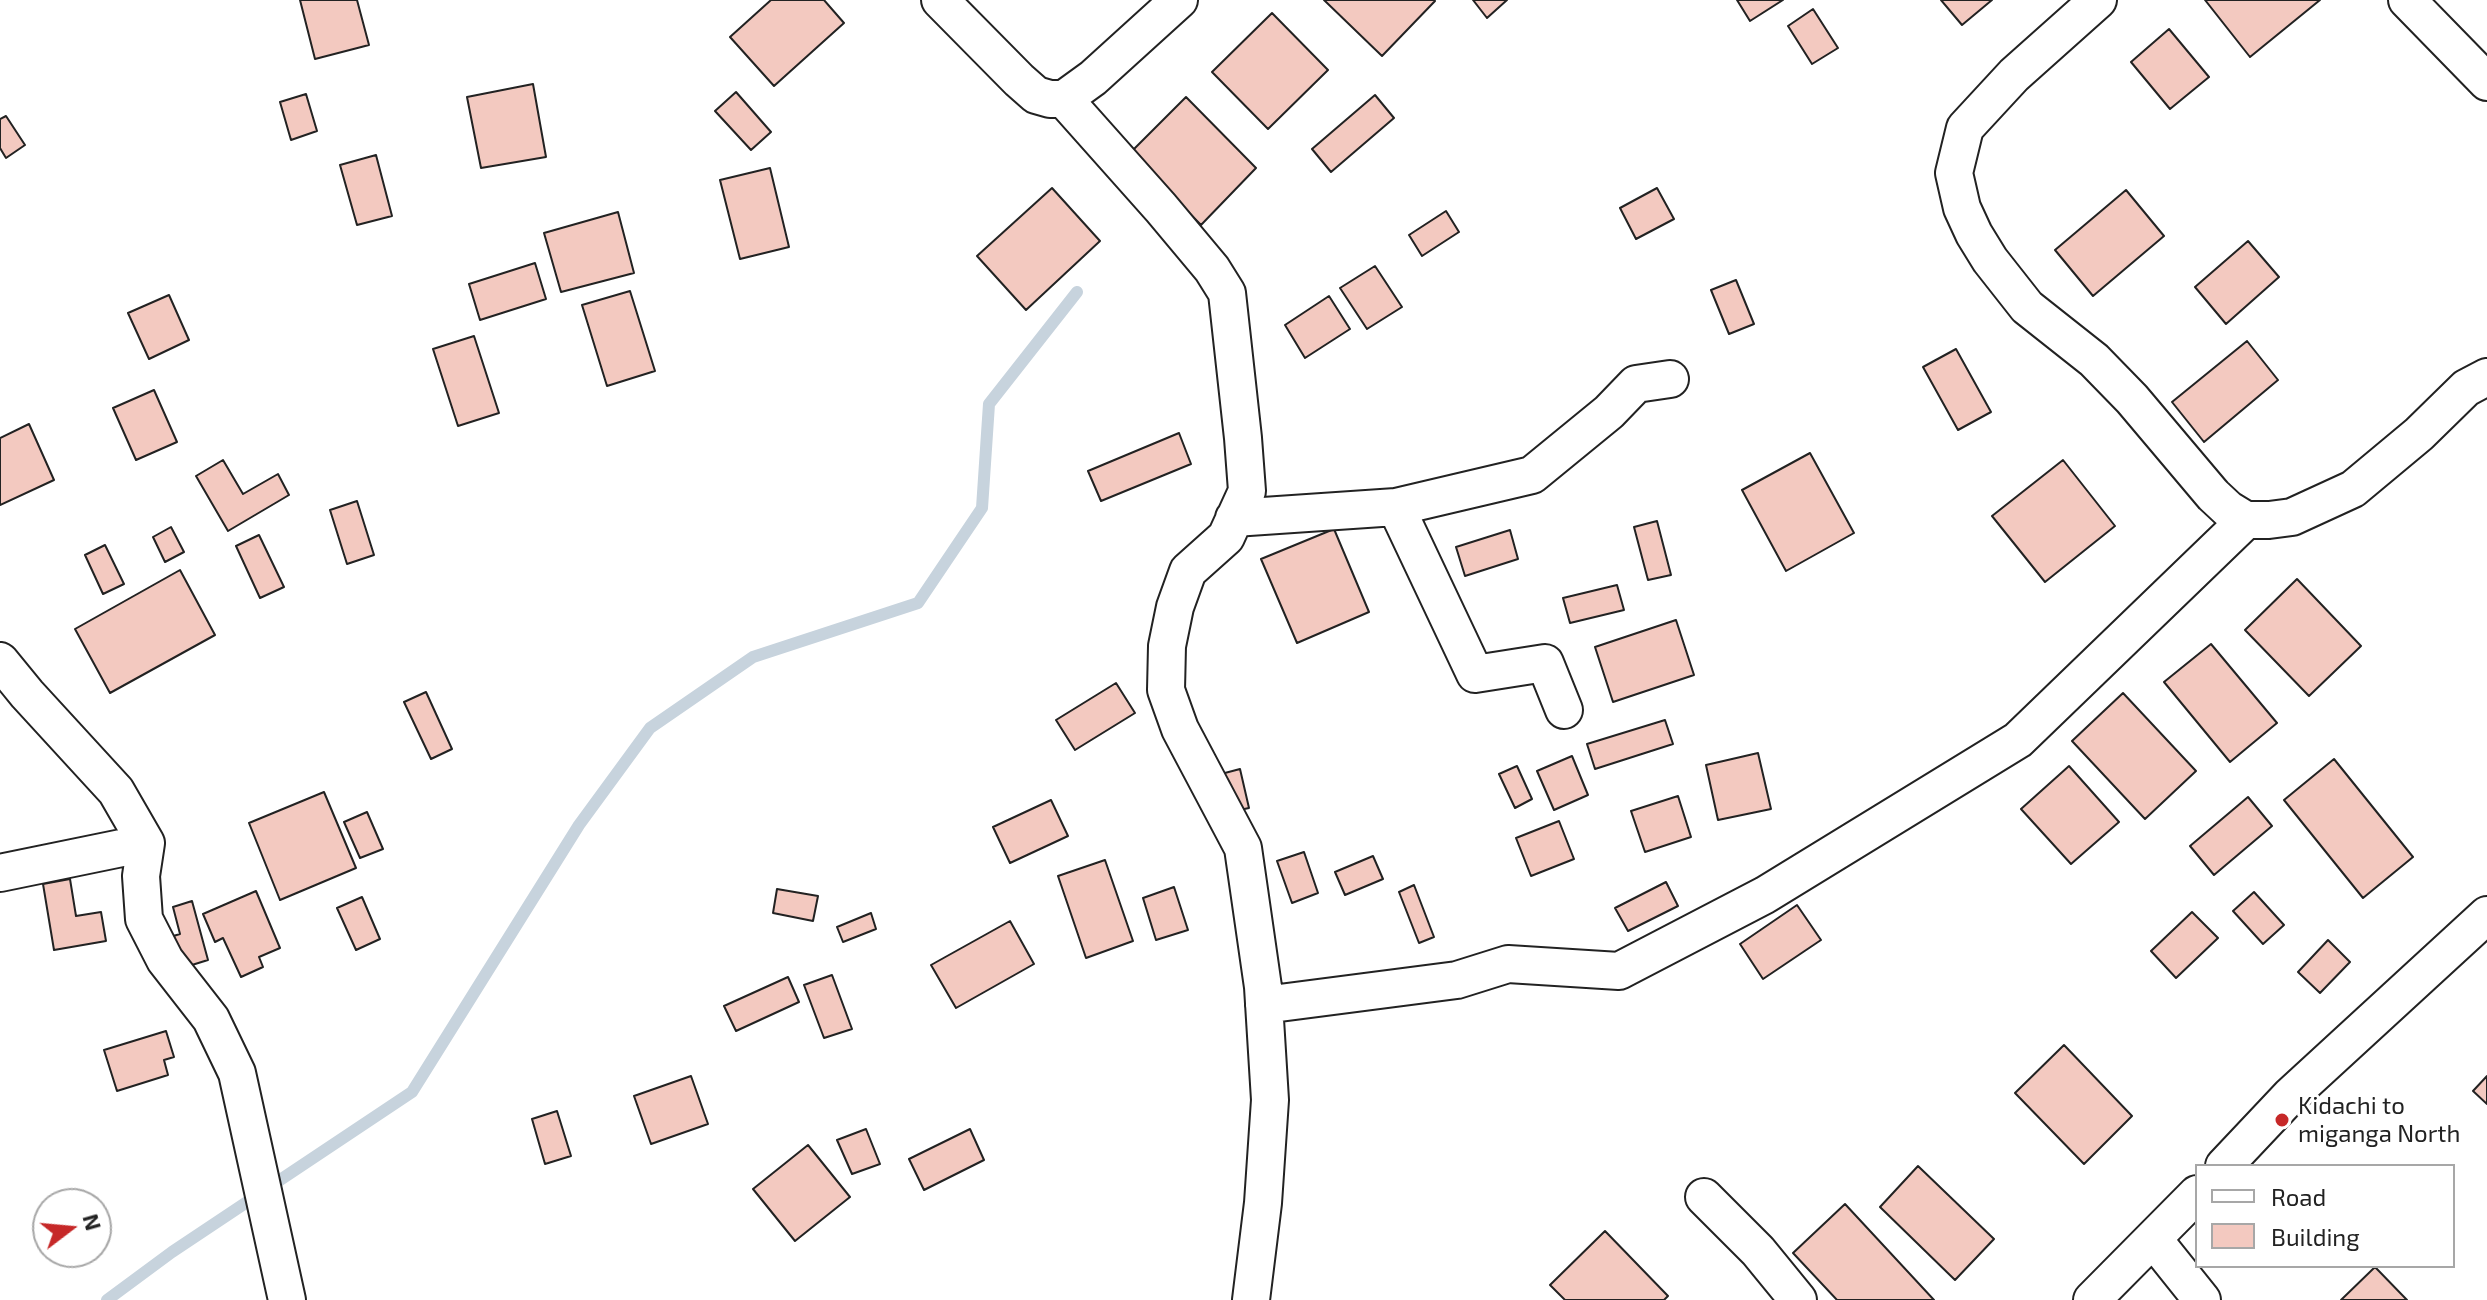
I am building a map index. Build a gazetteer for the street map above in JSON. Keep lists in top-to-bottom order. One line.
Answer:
{"places":["Kidachi to miganga North"],"legend":["Road","Building"],"north":"right"}
